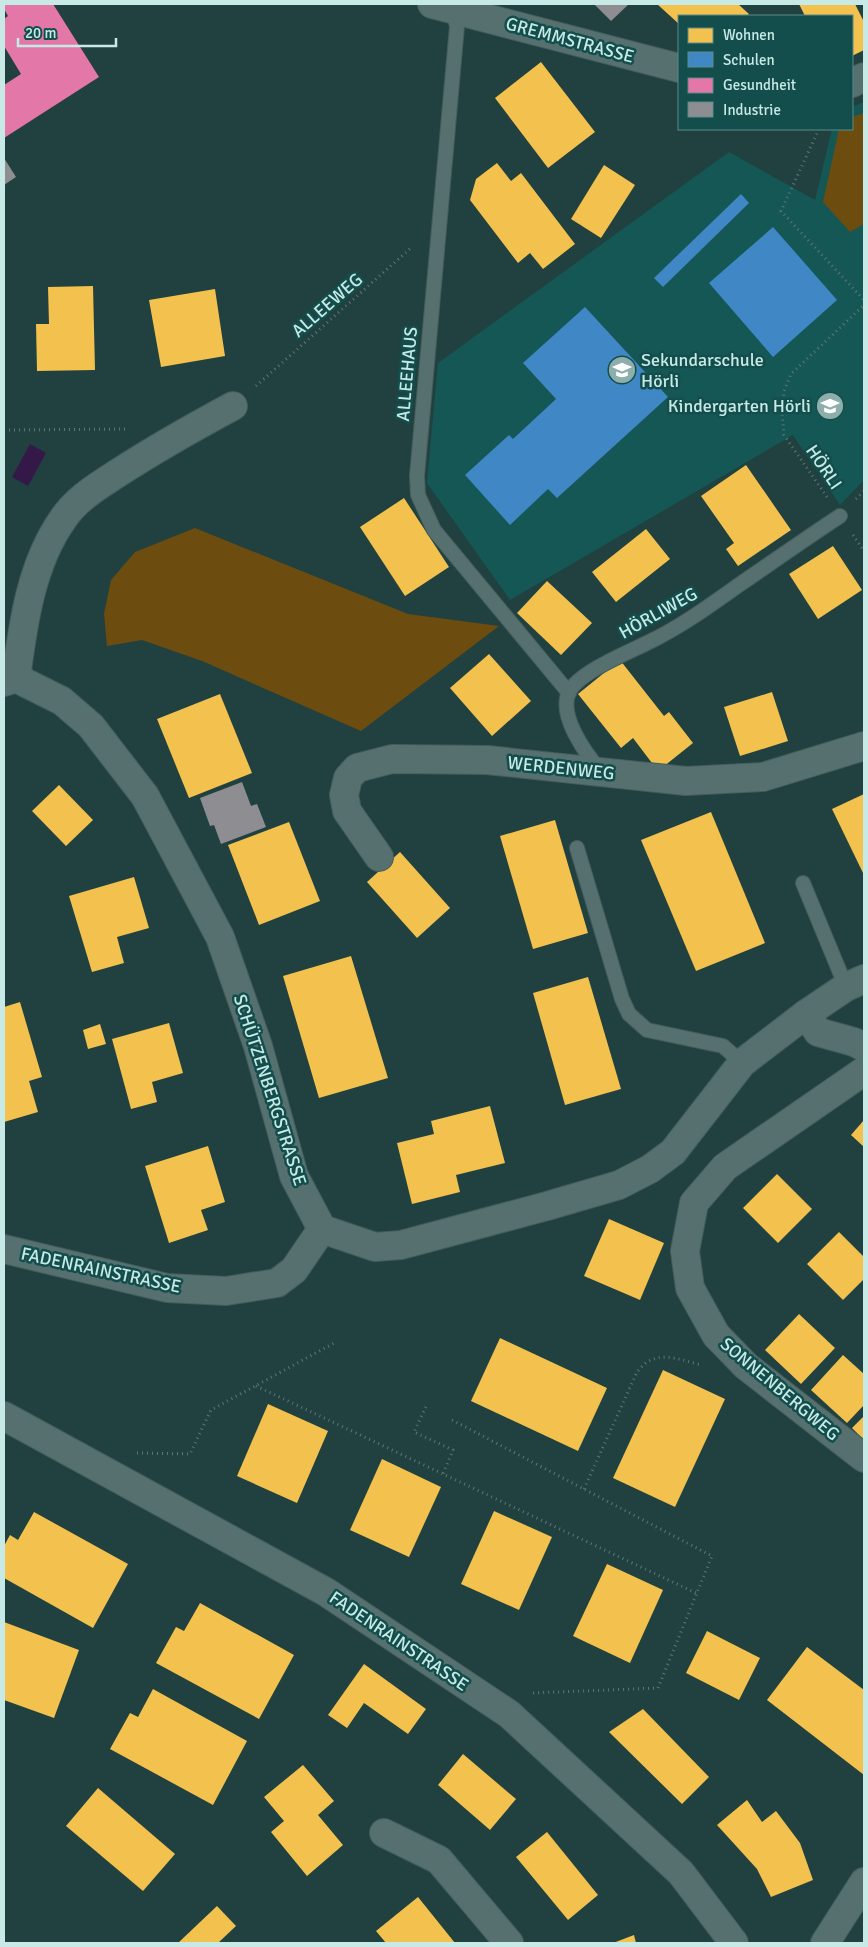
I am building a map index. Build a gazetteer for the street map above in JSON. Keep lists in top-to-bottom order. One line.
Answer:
{"streets":{"street":["GREMMSTRASSE","WERDENWEG","SCHÜTZENBERGSTRASSE","FADENRAINSTRASSE","SONNENBERGWEG"],"lane":["ALLEEHAUS","HÖRLIWEG"],"path":["ALLEEWEG","HÖRLI"]},"crossings":[["GREMMSTRASSE","ALLEEHAUS"],["ALLEEWEG","ALLEEHAUS"],["ALLEEHAUS","HÖRLIWEG"],["HÖRLI","HÖRLIWEG"],["SCHÜTZENBERGSTRASSE","FADENRAINSTRASSE"]],"places":{"school or university":["Sekundarschule Hörli","Kindergarten Hörli"]},"legend":["Wohnen","Schulen","Gesundheit","Industrie"],"scale_bar":"20 m"}
